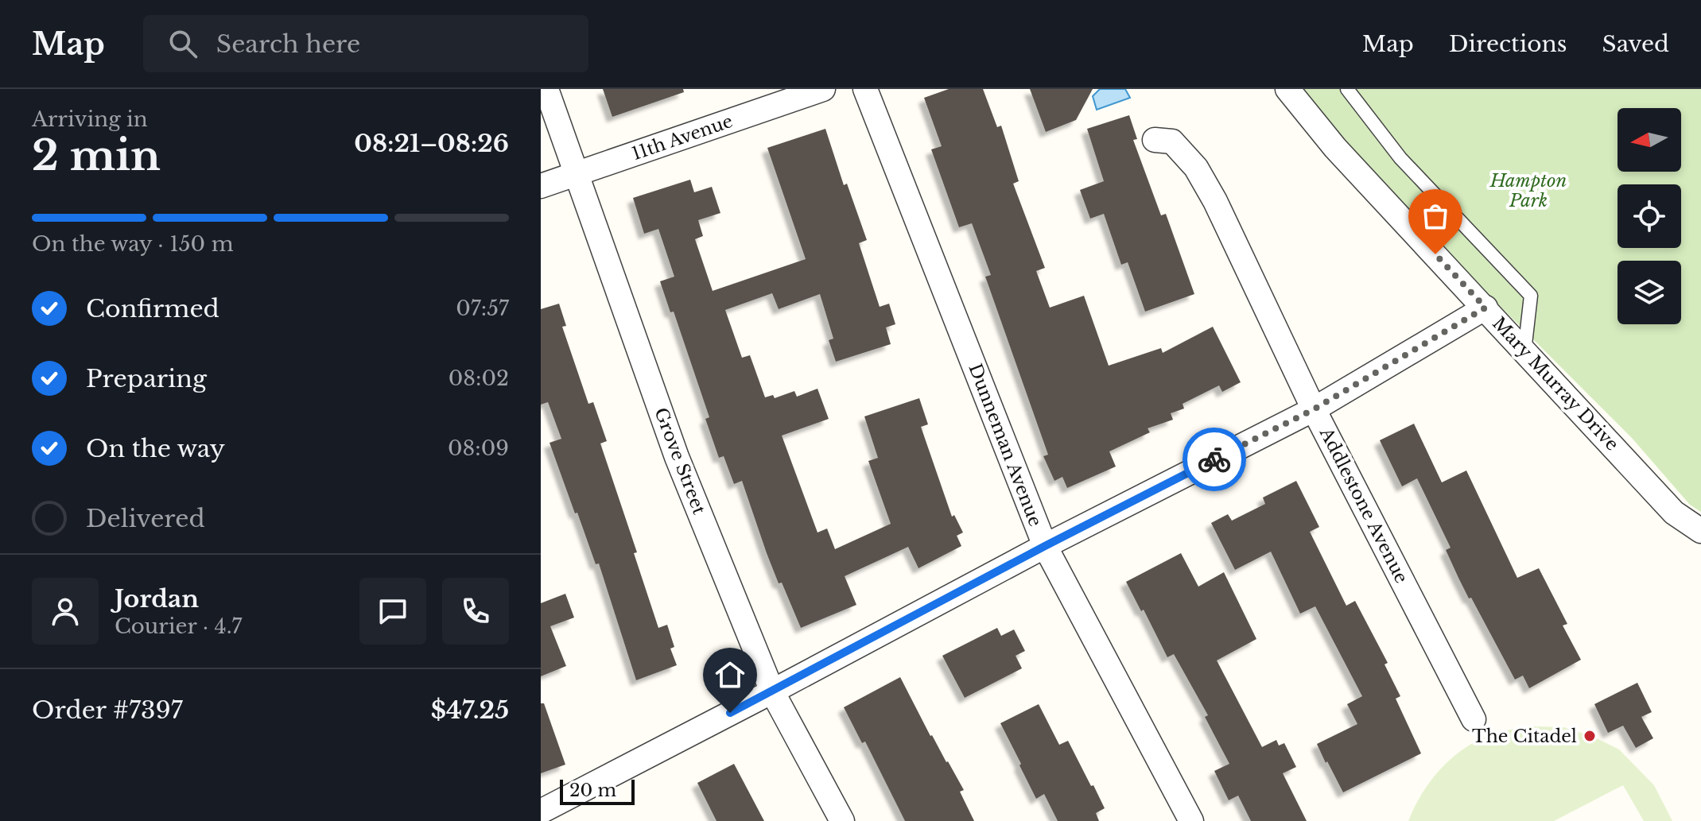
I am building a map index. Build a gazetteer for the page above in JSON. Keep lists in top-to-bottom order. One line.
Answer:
{"streets":{"street":["11th Avenue","Mary Murray Drive","Dunneman Avenue","Grove Street","Addlestone Avenue"]},"crossings":[["11th Avenue","Grove Street"]],"parks":["Hampton Park"],"places":["The Citadel"],"scale_bar":"20 m","north":"left","page":{"header":"Map","search":"Search here","nav":["Map","Directions","Saved"],"heading":["2 min","Arriving in","08:21–08:26"],"panel":["Jordan","Courier · 4.7","Order #7397","$47.25"],"bar":"On the way · 150 m","list":[["Confirmed","07:57"],["Preparing","08:02"],["On the way","08:09"],"Delivered"],"scale":"20 m"}}
